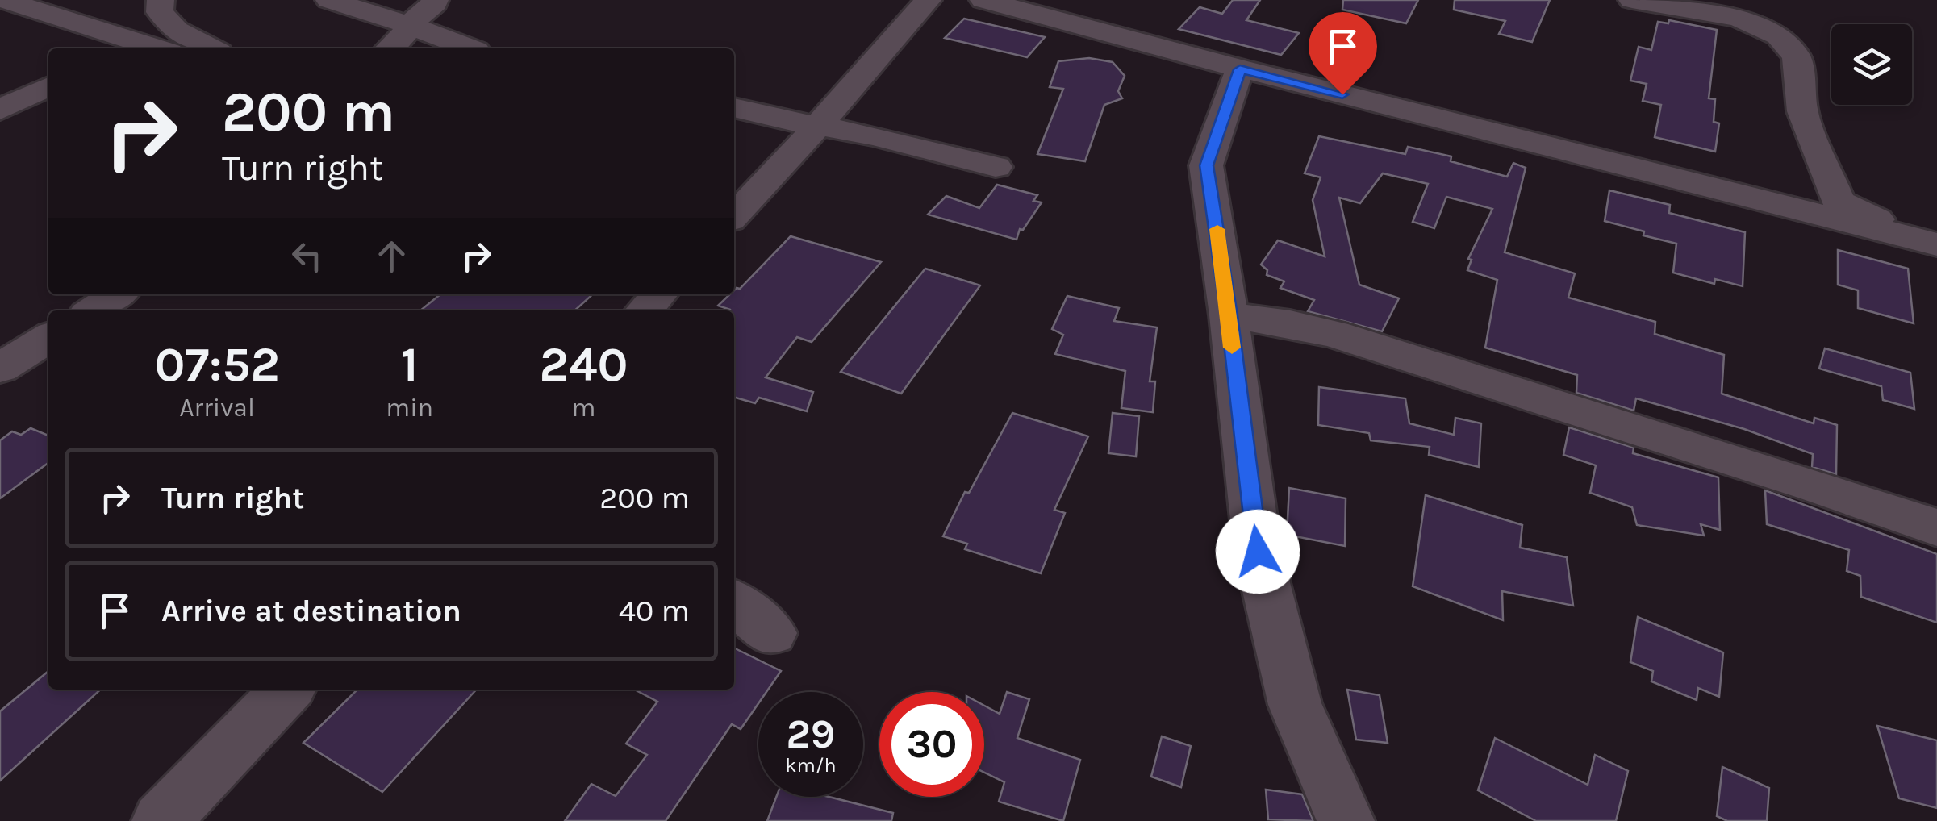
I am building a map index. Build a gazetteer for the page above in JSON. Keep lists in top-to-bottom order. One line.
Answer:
{"page":{"turn":["200 m","Turn right"],"eta":["07:52","Arrival","1","min","240","m"],"list":[{"name":"Turn right","value":"200 m"},{"name":"Arrive at destination","value":"40 m"}],"speed":"29 km/h","limit":"30"}}
